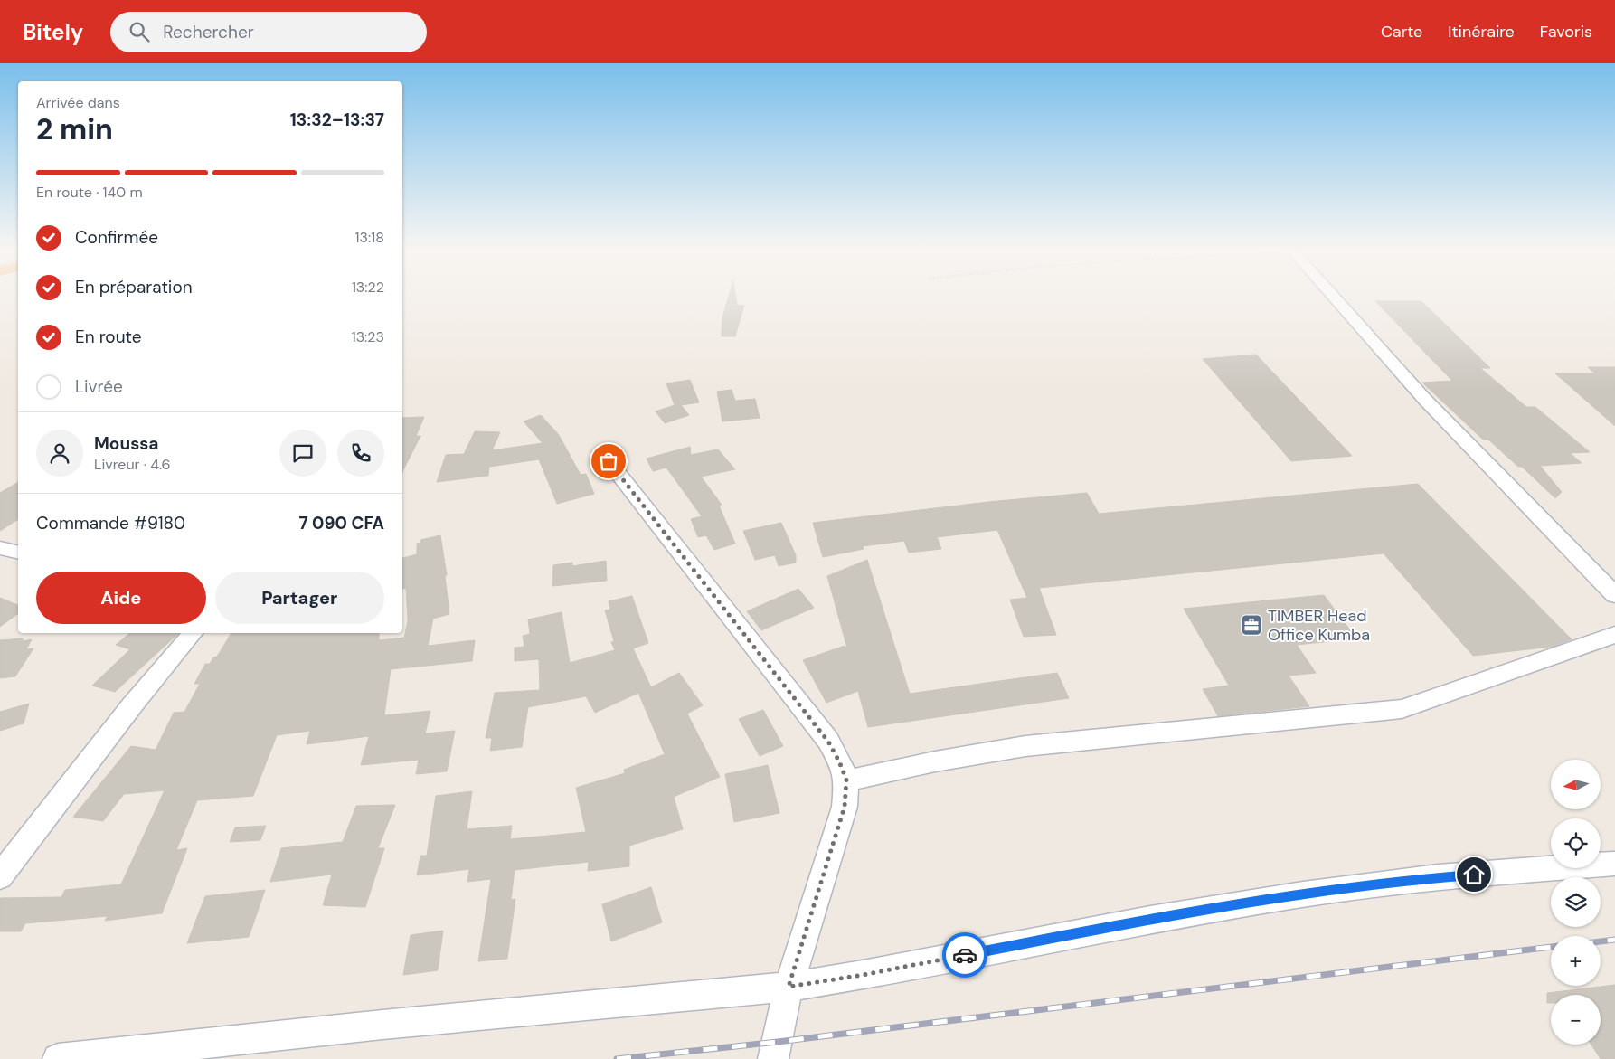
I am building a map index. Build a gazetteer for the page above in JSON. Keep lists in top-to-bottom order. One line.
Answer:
{"places":{"office":["TIMBER Head Office Kumba"]},"north":"left","page":{"header":"Bitely","search":"Rechercher","nav":["Carte","Itinéraire","Favoris"],"heading":["2 min","Arrivée dans","13:32–13:37"],"panel":["Moussa","Livreur · 4.6","Commande #9180","7 090 CFA"],"bar":"En route · 140 m","list":[["Confirmée","13:18"],["En préparation","13:22"],["En route","13:23"],"Livrée"],"buttons":["Aide","Partager"],"map_buttons":["+","−"]}}
